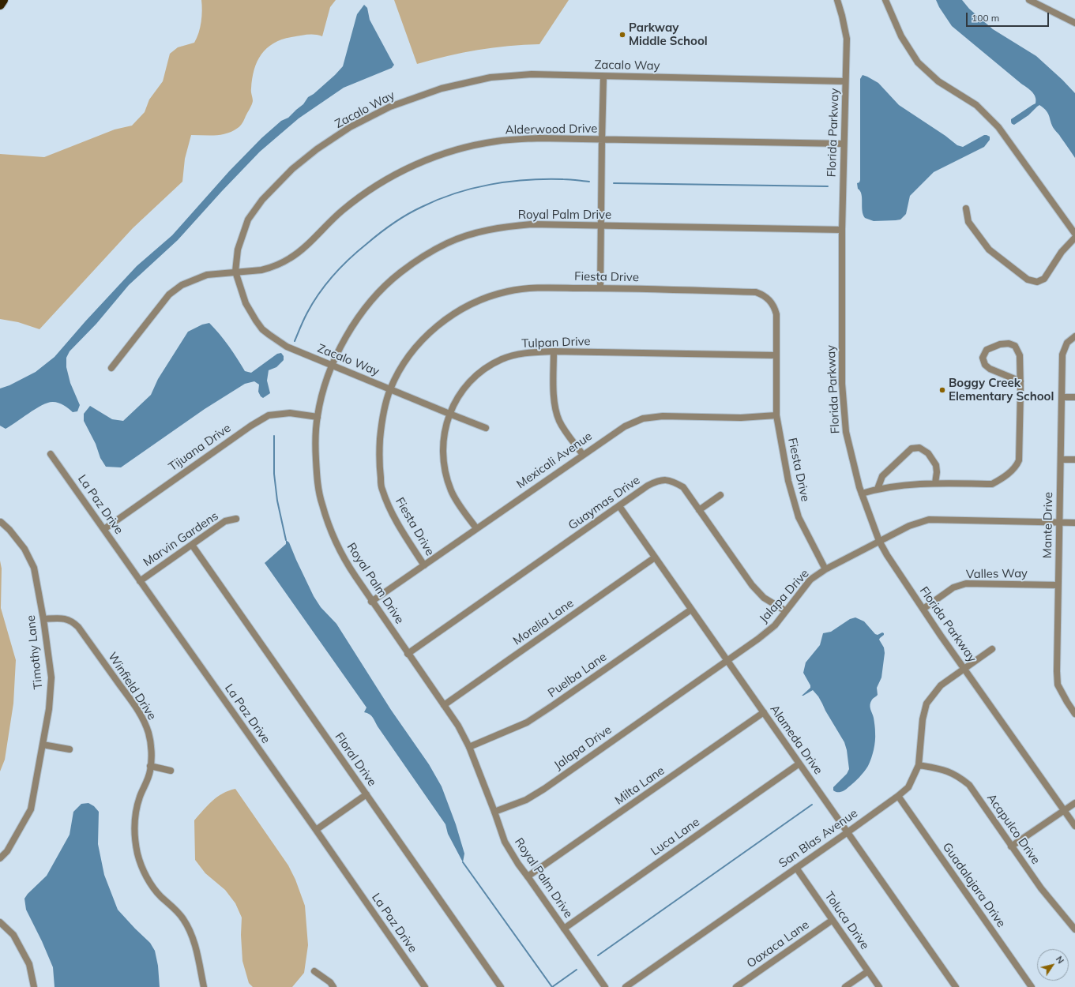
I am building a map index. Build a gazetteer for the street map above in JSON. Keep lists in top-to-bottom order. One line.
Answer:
{"streets":{"street":["Zacalo Way","Alderwood Drive","Florida Parkway","Royal Palm Drive","Fiesta Drive","Tulpan Drive","Tijuana Drive","Mexicali Avenue","Guaymas Drive","La Paz Drive","Mante Drive","Marvin Gardens","Valles Way","Jalapa Drive","Morelia Lane","Timothy Lane","Puelba Lane","Winfield Drive","Alameda Drive","Floral Drive","Milta Lane","Acapulco Drive","Luca Lane","San Blas Avenue","Guadalajara Drive","Toluca Drive","Oaxaca Lane"]},"crossings":[["Zacalo Way","Alderwood Drive"],["Zacalo Way","Florida Parkway"],["Zacalo Way","Royal Palm Drive"],["Zacalo Way","Fiesta Drive"],["Zacalo Way","Tulpan Drive"],["Alderwood Drive","Florida Parkway"],["Florida Parkway","Royal Palm Drive"],["Florida Parkway","Valles Way"],["Florida Parkway","Jalapa Drive"],["Florida Parkway","San Blas Avenue"],["Royal Palm Drive","Tijuana Drive"],["Royal Palm Drive","Mexicali Avenue"],["Royal Palm Drive","Guaymas Drive"],["Royal Palm Drive","Jalapa Drive"],["Royal Palm Drive","Morelia Lane"],["Royal Palm Drive","Puelba Lane"],["Royal Palm Drive","Milta Lane"],["Royal Palm Drive","Luca Lane"],["Fiesta Drive","Tulpan Drive"],["Fiesta Drive","Mexicali Avenue"],["Fiesta Drive","Jalapa Drive"],["Tulpan Drive","Mexicali Avenue"],["Tijuana Drive","La Paz Drive"],["Guaymas Drive","Jalapa Drive"],["Guaymas Drive","Alameda Drive"],["La Paz Drive","Marvin Gardens"],["Mante Drive","Valles Way"],["Mante Drive","Jalapa Drive"],["Marvin Gardens","Floral Drive"],["Jalapa Drive","Alameda Drive"],["Morelia Lane","Alameda Drive"],["Timothy Lane","Winfield Drive"],["Puelba Lane","Alameda Drive"],["Alameda Drive","Milta Lane"],["Alameda Drive","Luca Lane"],["Alameda Drive","San Blas Avenue"],["Acapulco Drive","San Blas Avenue"],["San Blas Avenue","Guadalajara Drive"],["San Blas Avenue","Toluca Drive"],["Toluca Drive","Oaxaca Lane"]],"places":["Parkway Middle School","Boggy Creek Elementary School"],"scale_bar":"100 m","north":"top right"}
